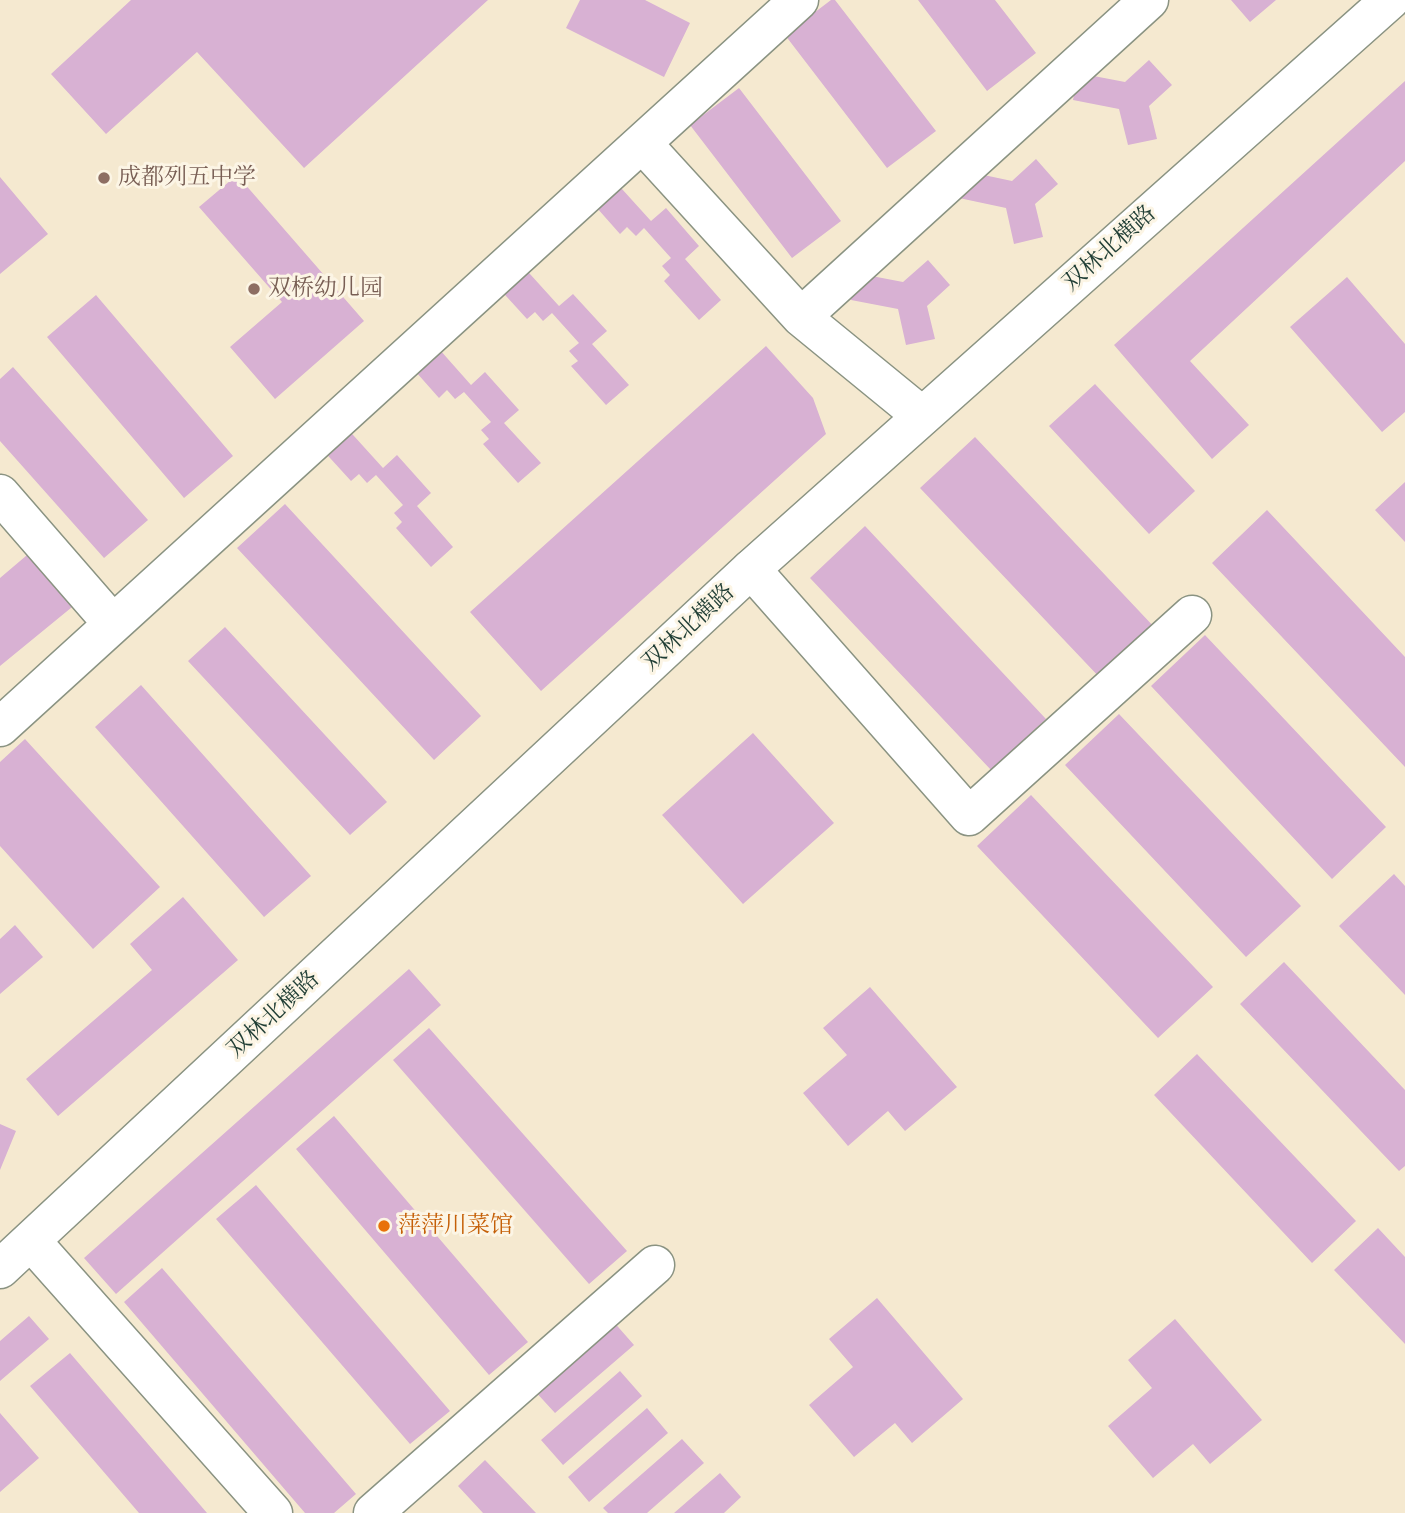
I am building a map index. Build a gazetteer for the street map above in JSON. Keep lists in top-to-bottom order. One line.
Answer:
{"streets":{"street":["双林北横路"]},"places":["成都列五中学","双桥幼儿园","萍萍川菜馆"]}
